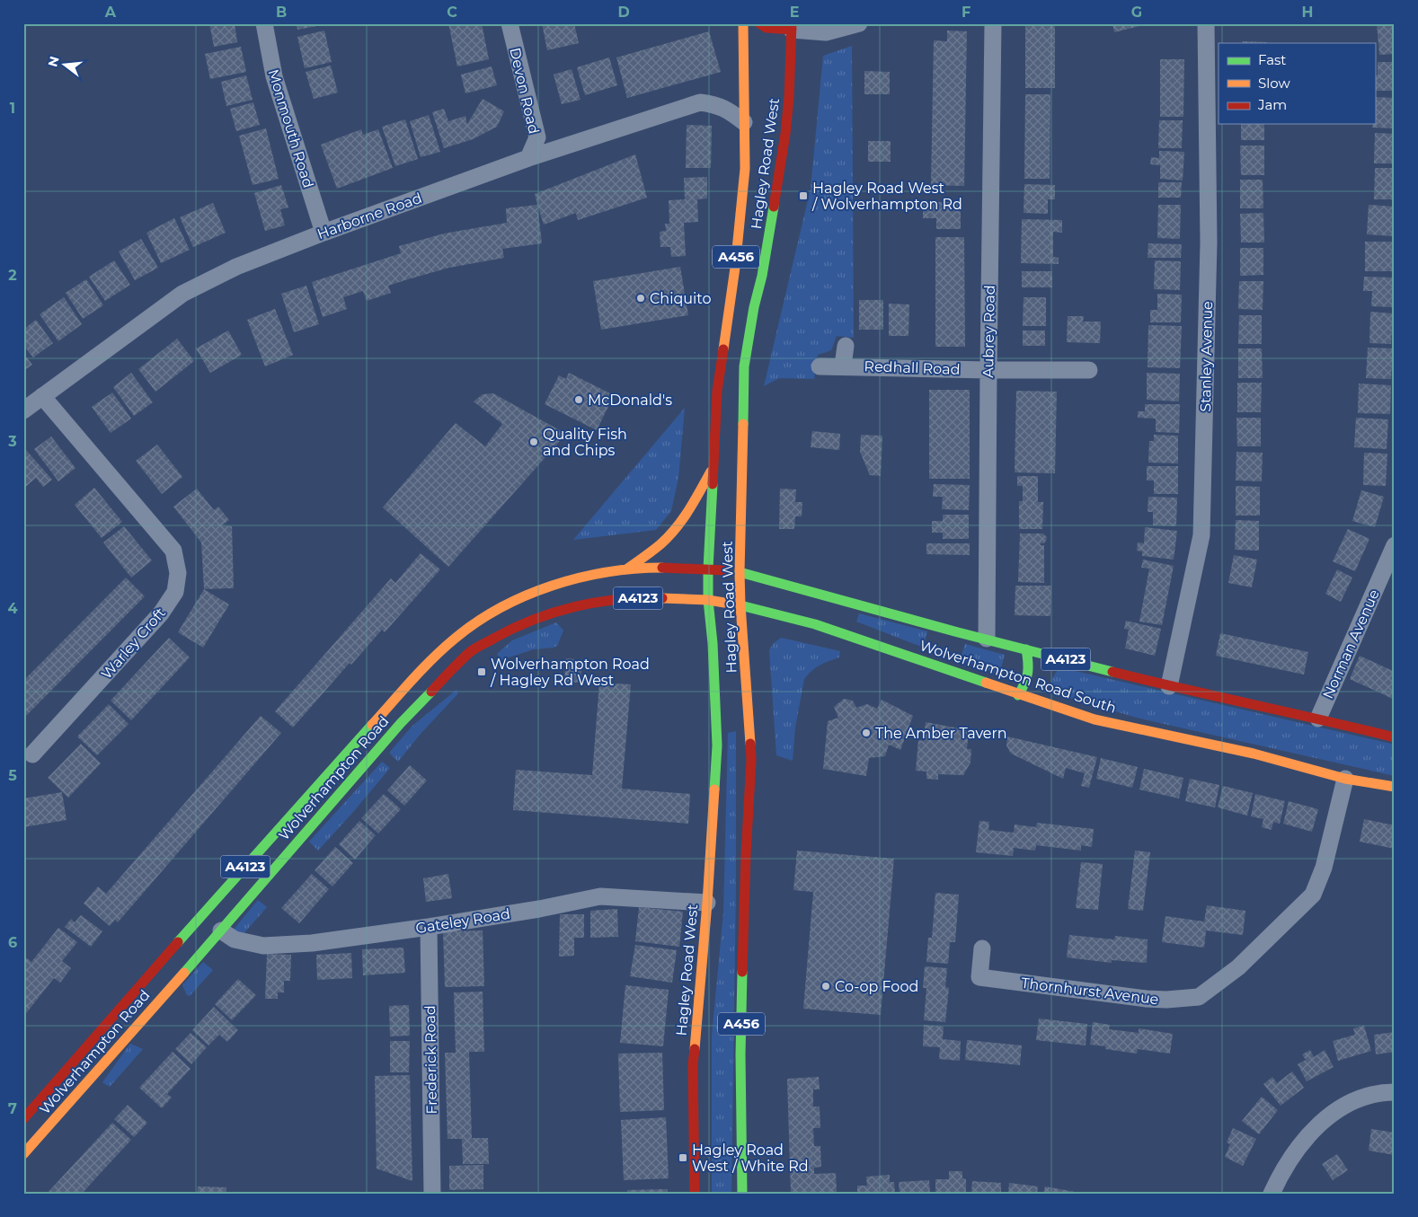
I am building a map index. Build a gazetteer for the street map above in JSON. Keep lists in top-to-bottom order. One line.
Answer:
{"streets":{"main road":["Hagley Road West","A456","A4123","Wolverhampton Road South","Wolverhampton Road"],"street":["Devon Road","Monmouth Road","Harborne Road","Aubrey Road","Stanley Avenue","Redhall Road","Warley Croft","Norman Avenue","Gateley Road","Thornhurst Avenue","Frederick Road"]},"crossings":[["Devon Road","Harborne Road"],["Monmouth Road","Harborne Road"],["Hagley Road West","Harborne Road"],["Hagley Road West","Wolverhampton Road South"],["Hagley Road West","Wolverhampton Road"],["Hagley Road West","Gateley Road"],["Harborne Road","Warley Croft"],["Aubrey Road","Redhall Road"],["Aubrey Road","Wolverhampton Road South"],["Stanley Avenue","Wolverhampton Road South"],["Norman Avenue","Wolverhampton Road South"],["Wolverhampton Road South","Wolverhampton Road"],["Wolverhampton Road South","Thornhurst Avenue"],["Wolverhampton Road","Gateley Road"],["Gateley Road","Frederick Road"]],"places":{"transit":["Hagley Road West / Wolverhampton Rd","Wolverhampton Road / Hagley Rd West","Hagley Road West / White Rd"],"other":["Chiquito","McDonald's","Quality Fish and Chips","The Amber Tavern","Co-op Food"]},"legend":["Fast","Slow","Jam"],"north":"left","grid":{"columns":["A","B","C","D","E","F","G","H"],"rows":["1","2","3","4","5","6","7"]}}
